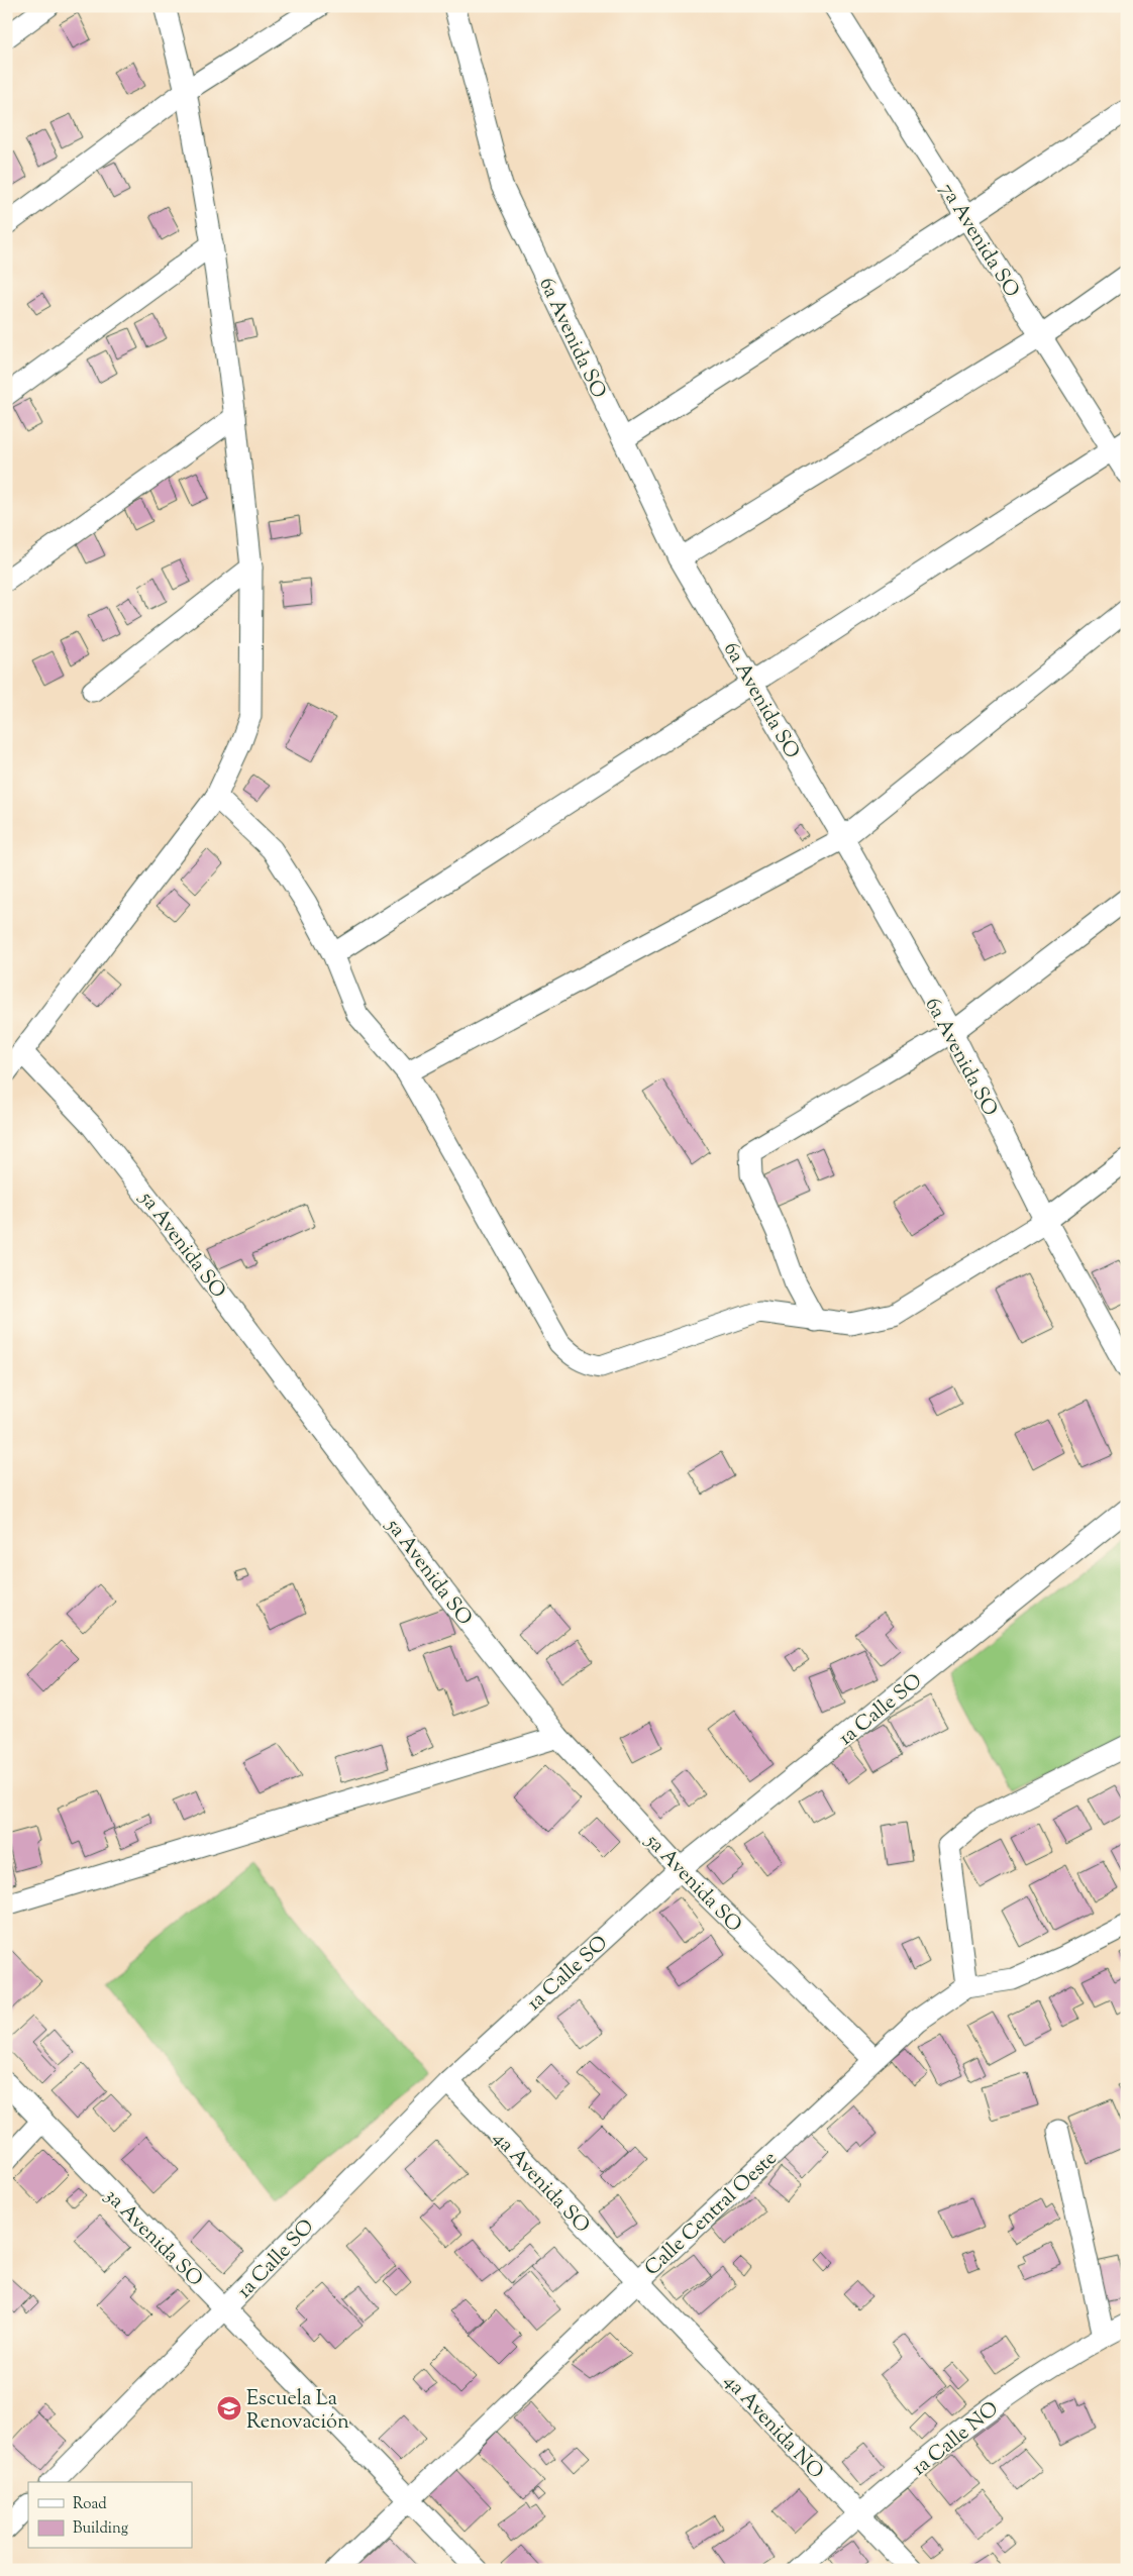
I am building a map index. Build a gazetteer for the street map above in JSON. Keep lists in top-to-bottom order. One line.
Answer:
{"streets":{"street":["7a Avenida SO","6a Avenida SO","5a Avenida SO","1a Calle SO","4a Avenida SO","Calle Central Oeste","3a Avenida SO","4a Avenida NO","1a Calle NO"]},"crossings":[["5a Avenida SO","1a Calle SO"],["5a Avenida SO","Calle Central Oeste"],["1a Calle SO","4a Avenida SO"],["1a Calle SO","3a Avenida SO"],["4a Avenida SO","Calle Central Oeste"],["4a Avenida SO","4a Avenida NO"],["Calle Central Oeste","3a Avenida SO"],["Calle Central Oeste","4a Avenida NO"],["4a Avenida NO","1a Calle NO"]],"places":{"school or university":["Escuela La Renovación"]},"legend":["Road","Building"]}
